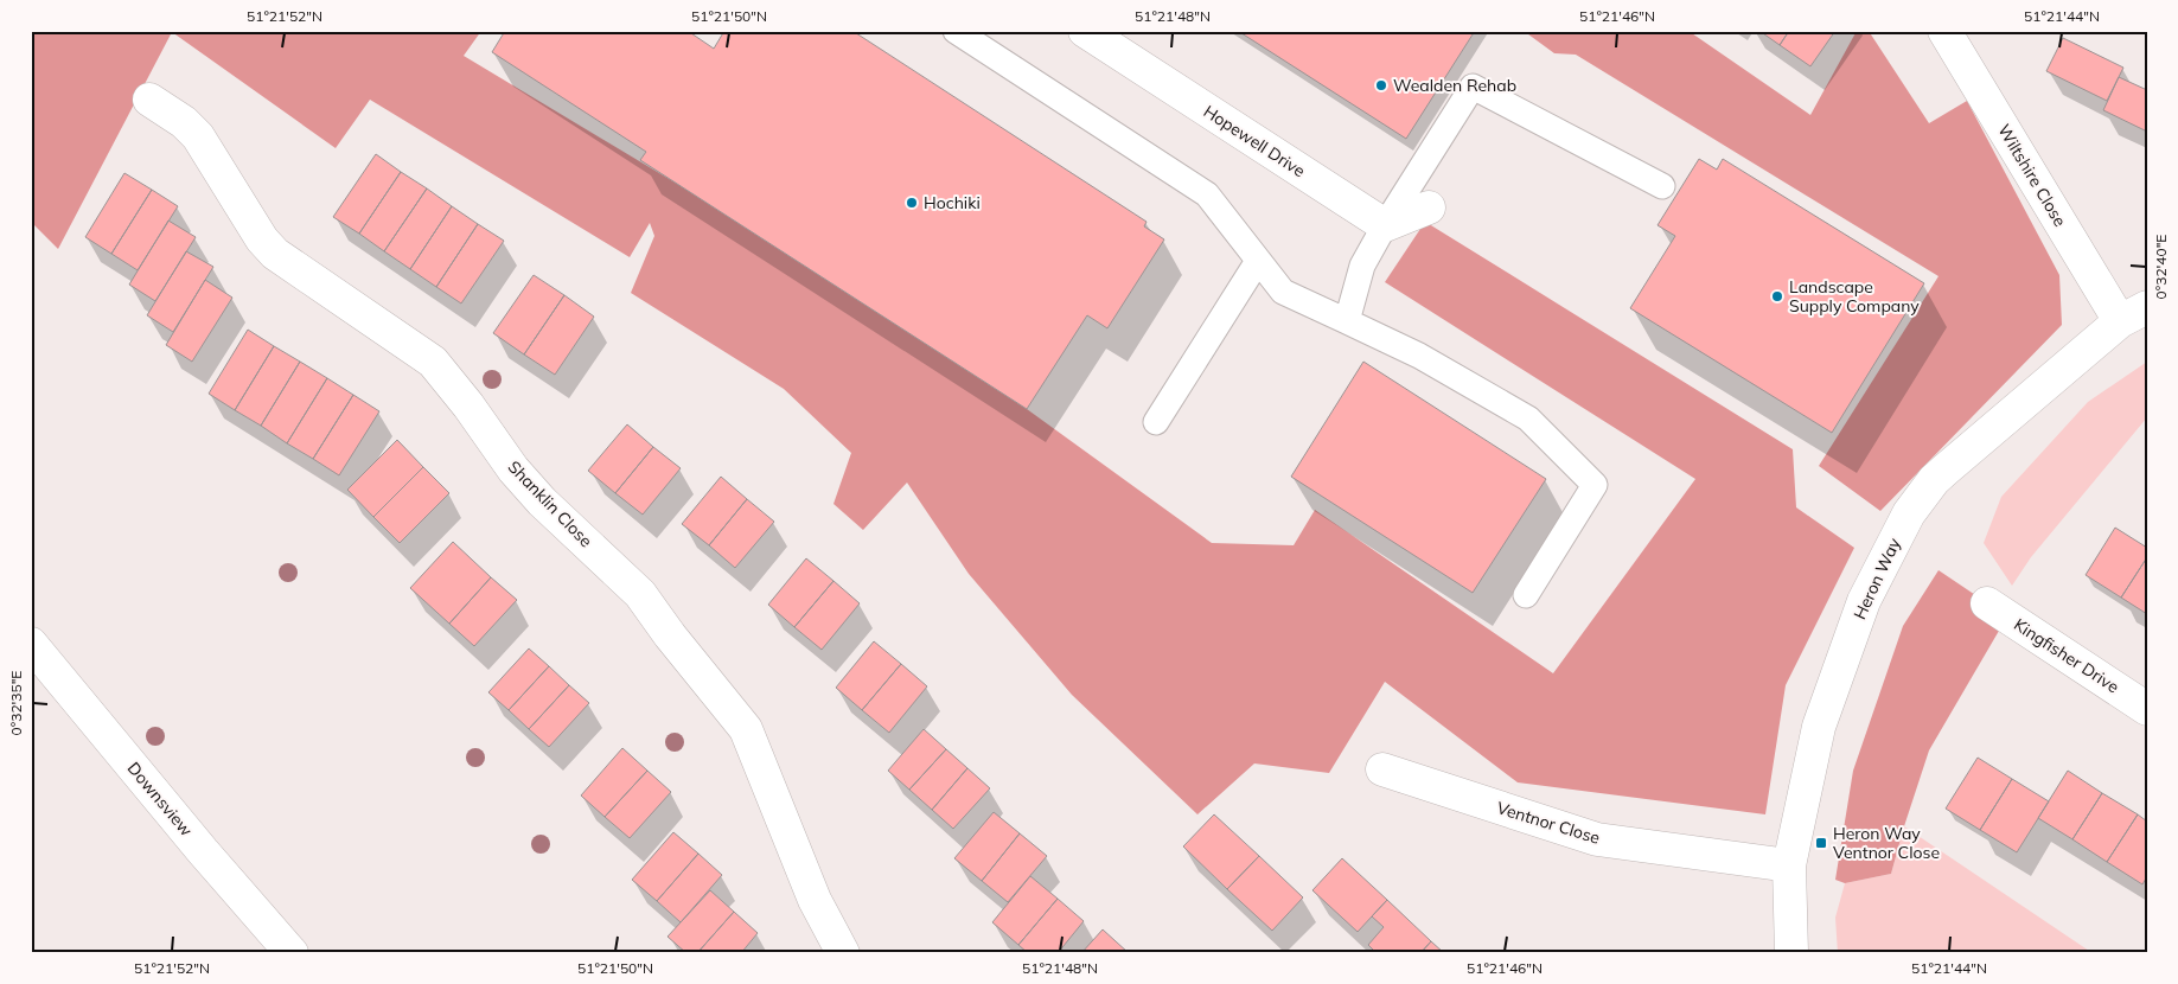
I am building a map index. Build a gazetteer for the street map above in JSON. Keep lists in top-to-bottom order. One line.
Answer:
{"streets":{"street":["Hopewell Drive","Wiltshire Close","Shanklin Close","Heron Way","Kingfisher Drive","Downsview","Ventnor Close"]},"crossings":[["Wiltshire Close","Heron Way"],["Heron Way","Ventnor Close"]],"places":{"other":["Wealden Rehab","Hochiki","Landscape Supply Company"],"transit":["Heron Way Ventnor Close"]},"coordinates":["51°21'52\"N","51°21'50\"N","51°21'48\"N","51°21'46\"N","51°21'44\"N","0°32'40\"E","0°32'35\"E"]}
